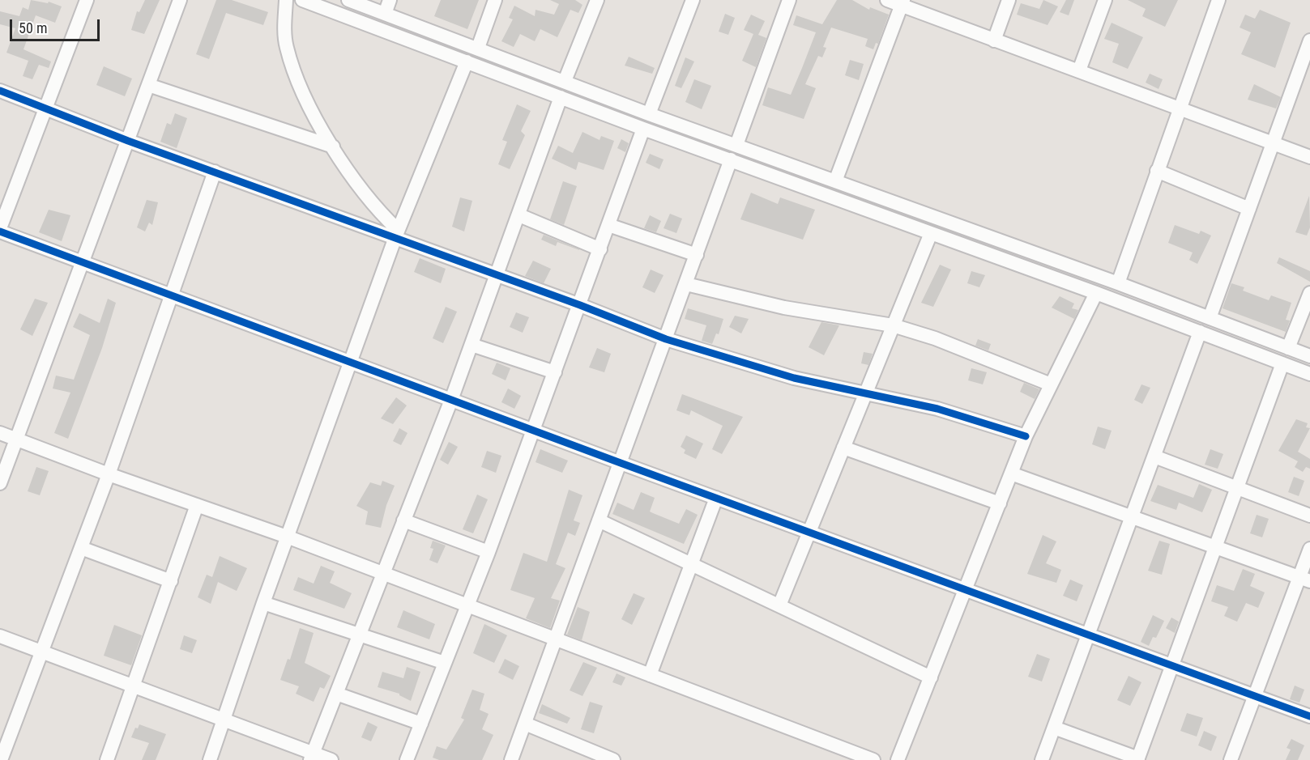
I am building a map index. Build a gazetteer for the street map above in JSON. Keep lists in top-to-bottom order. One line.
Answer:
{"scale_bar":"50 m"}
